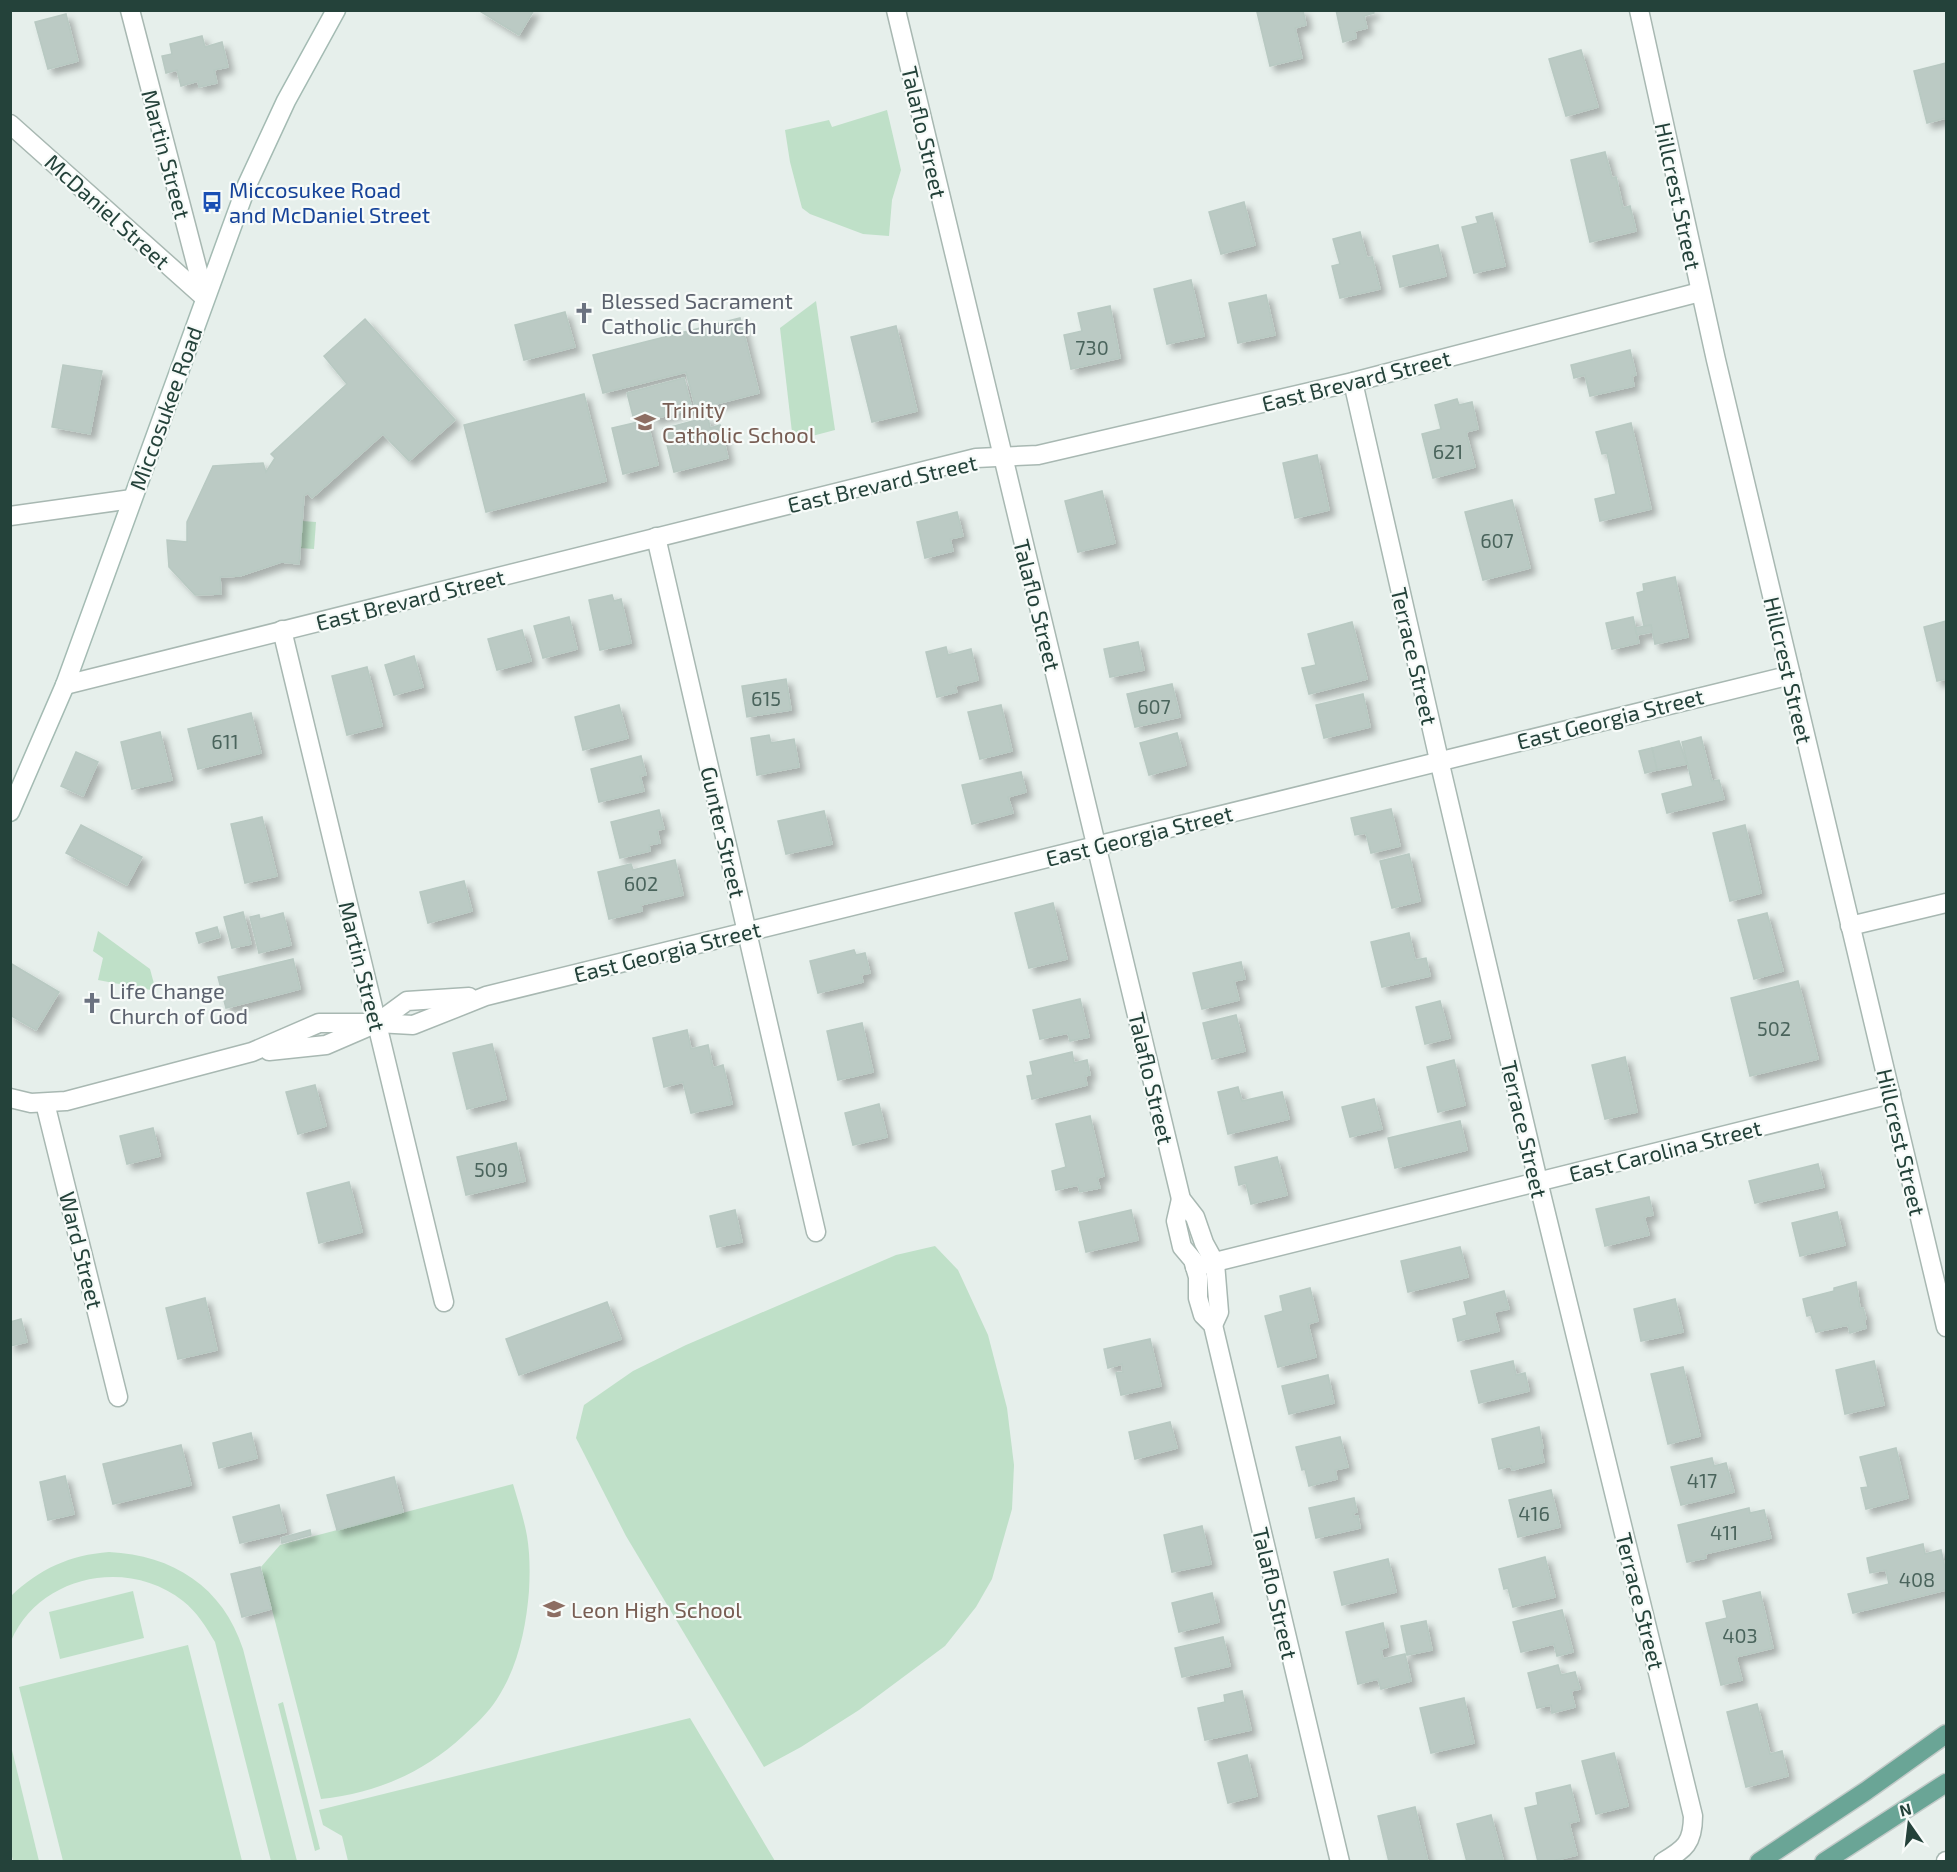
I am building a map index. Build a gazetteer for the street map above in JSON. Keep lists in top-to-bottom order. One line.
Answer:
{"streets":{"street":["Talaflo Street","Martin Street","Hillcrest Street","McDaniel Street","East Brevard Street","Miccosukee Road","Terrace Street","East Georgia Street","Gunter Street","East Carolina Street","Ward Street"]},"crossings":[["Talaflo Street","East Brevard Street"],["Talaflo Street","East Georgia Street"],["Talaflo Street","East Carolina Street"],["Martin Street","McDaniel Street"],["Martin Street","East Brevard Street"],["Martin Street","Miccosukee Road"],["Martin Street","East Georgia Street"],["Hillcrest Street","East Brevard Street"],["Hillcrest Street","East Georgia Street"],["Hillcrest Street","East Carolina Street"],["McDaniel Street","Miccosukee Road"],["East Brevard Street","Miccosukee Road"],["East Brevard Street","Terrace Street"],["East Brevard Street","Gunter Street"],["Terrace Street","East Georgia Street"],["Terrace Street","East Carolina Street"],["East Georgia Street","Gunter Street"],["East Georgia Street","Ward Street"]],"places":{"bus stop":["Miccosukee Road and McDaniel Street"],"church":["Blessed Sacrament Catholic Church","Life Change Church of God"],"school or university":["Trinity Catholic School","Leon High School"]},"house_numbers":["730","621","607","615","607","611","602","502","509","417","416","411","408","403"],"north":"top"}
